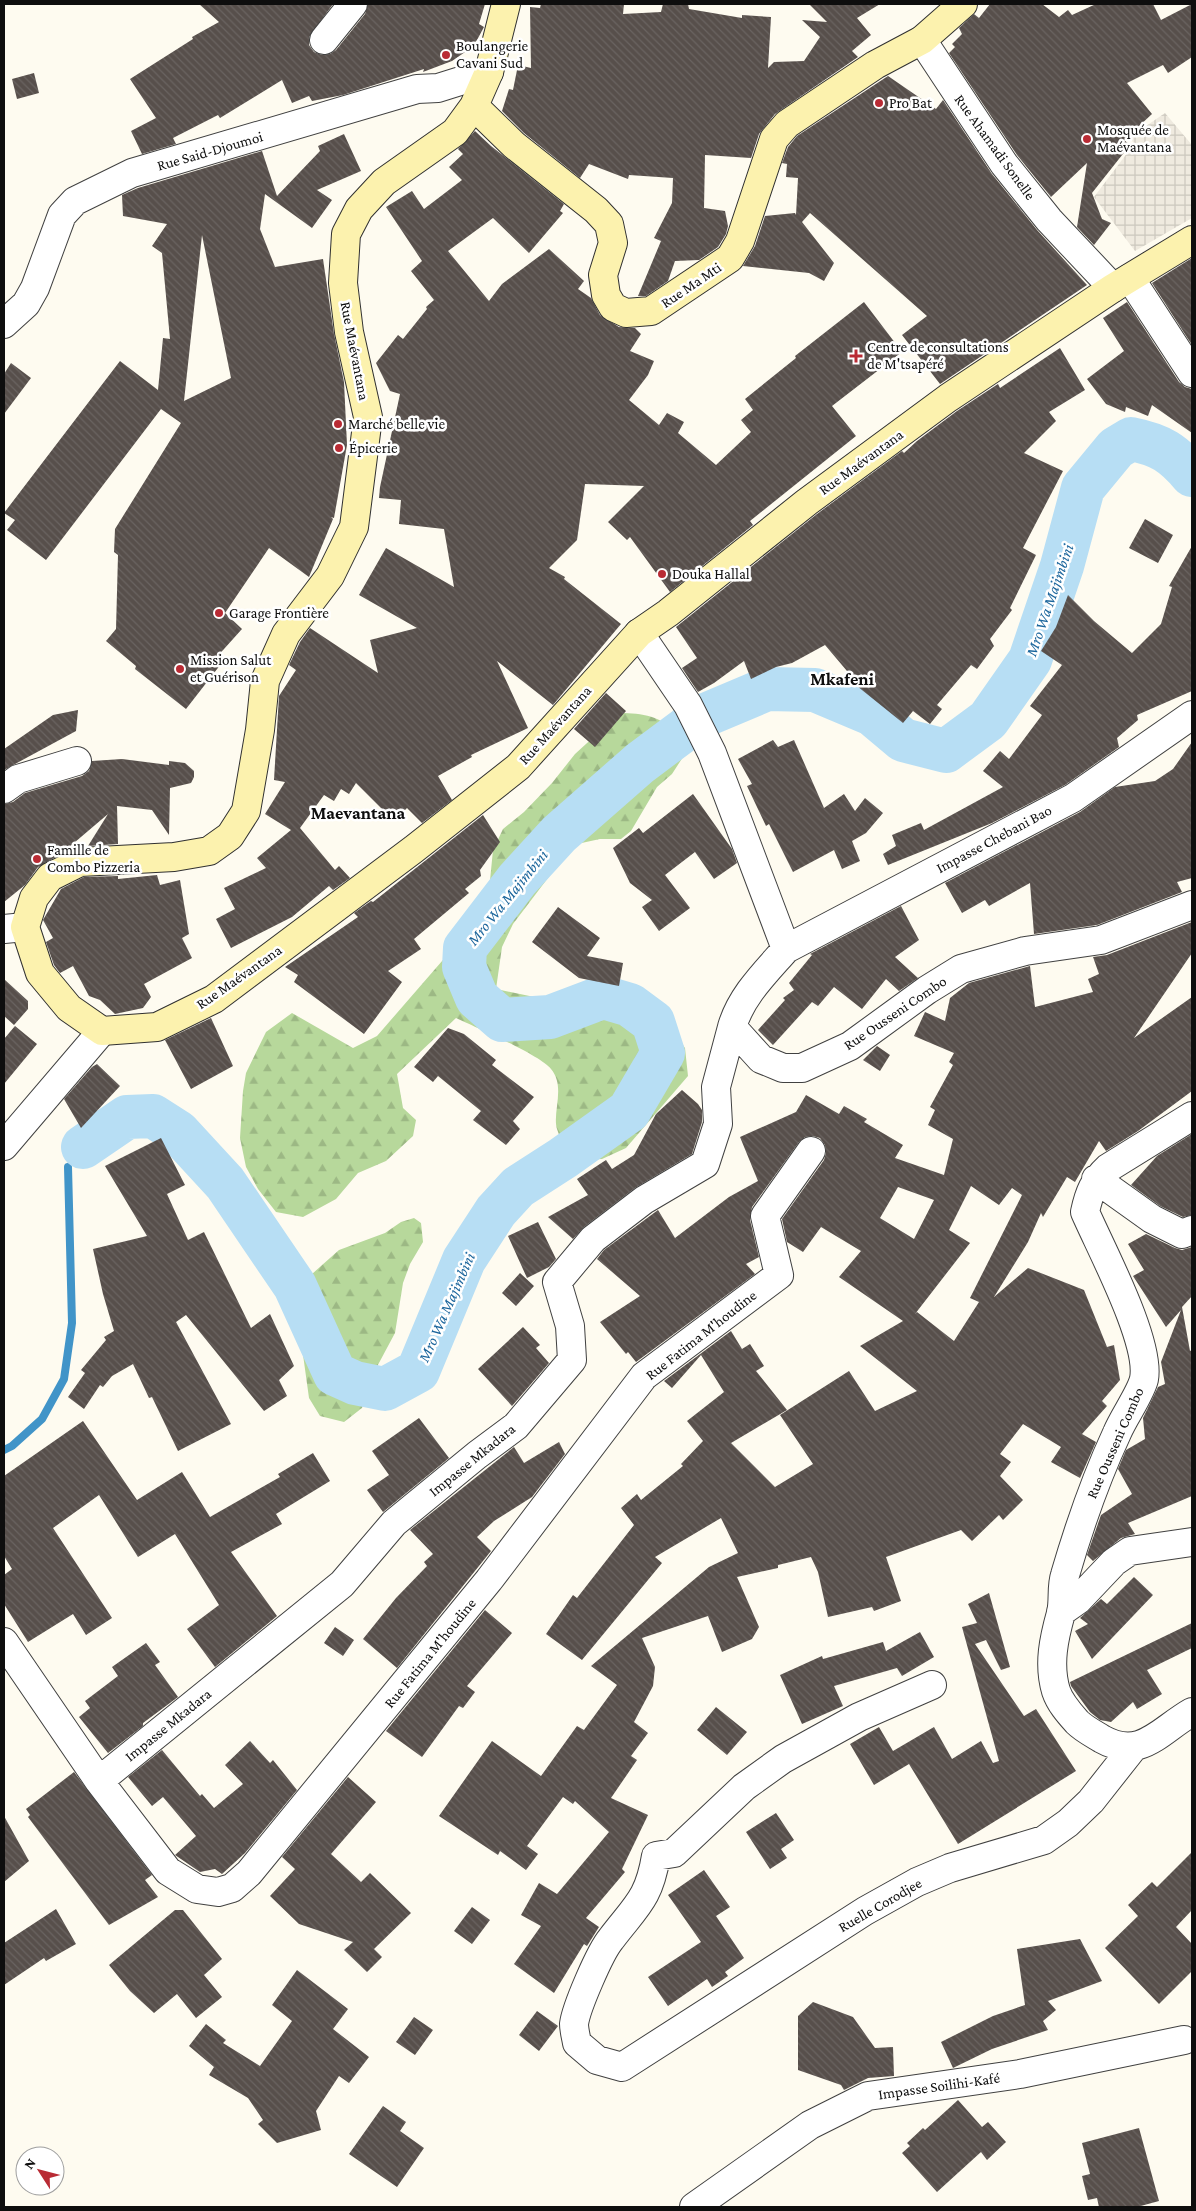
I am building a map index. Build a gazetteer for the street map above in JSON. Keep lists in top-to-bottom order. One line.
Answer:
{"streets":{"street":["Rue Ahamadi Sonelle","Rue Said-Djoumoi","Rue Ma Mti","Rue Maévantana","Impasse Chebani Bao","Rue Ousseni Combo","Rue Fatima M'houdine","Impasse Mkadara","Ruelle Corodjee","Impasse Soilihi-Kafé"]},"crossings":[["Rue Ahamadi Sonelle","Rue Ma Mti"],["Rue Ahamadi Sonelle","Rue Maévantana"],["Rue Said-Djoumoi","Rue Maévantana"],["Rue Ma Mti","Rue Maévantana"],["Rue Ousseni Combo","Impasse Mkadara"],["Rue Ousseni Combo","Ruelle Corodjee"],["Rue Fatima M'houdine","Impasse Mkadara"]],"districts":["Mkafeni","Maevantana"],"water":["Mro Wa Majimbini"],"places":{"other":["Boulangerie Cavani Sud","Pro Bat","Mosquée de Maévantana","Marché belle vie","Épicerie","Douka Hallal","Garage Frontière","Mission Salut et Guérison","Famille de Combo Pizzeria"],"health":["Centre de consultations de M'tsapéré"]},"north":"top left"}
